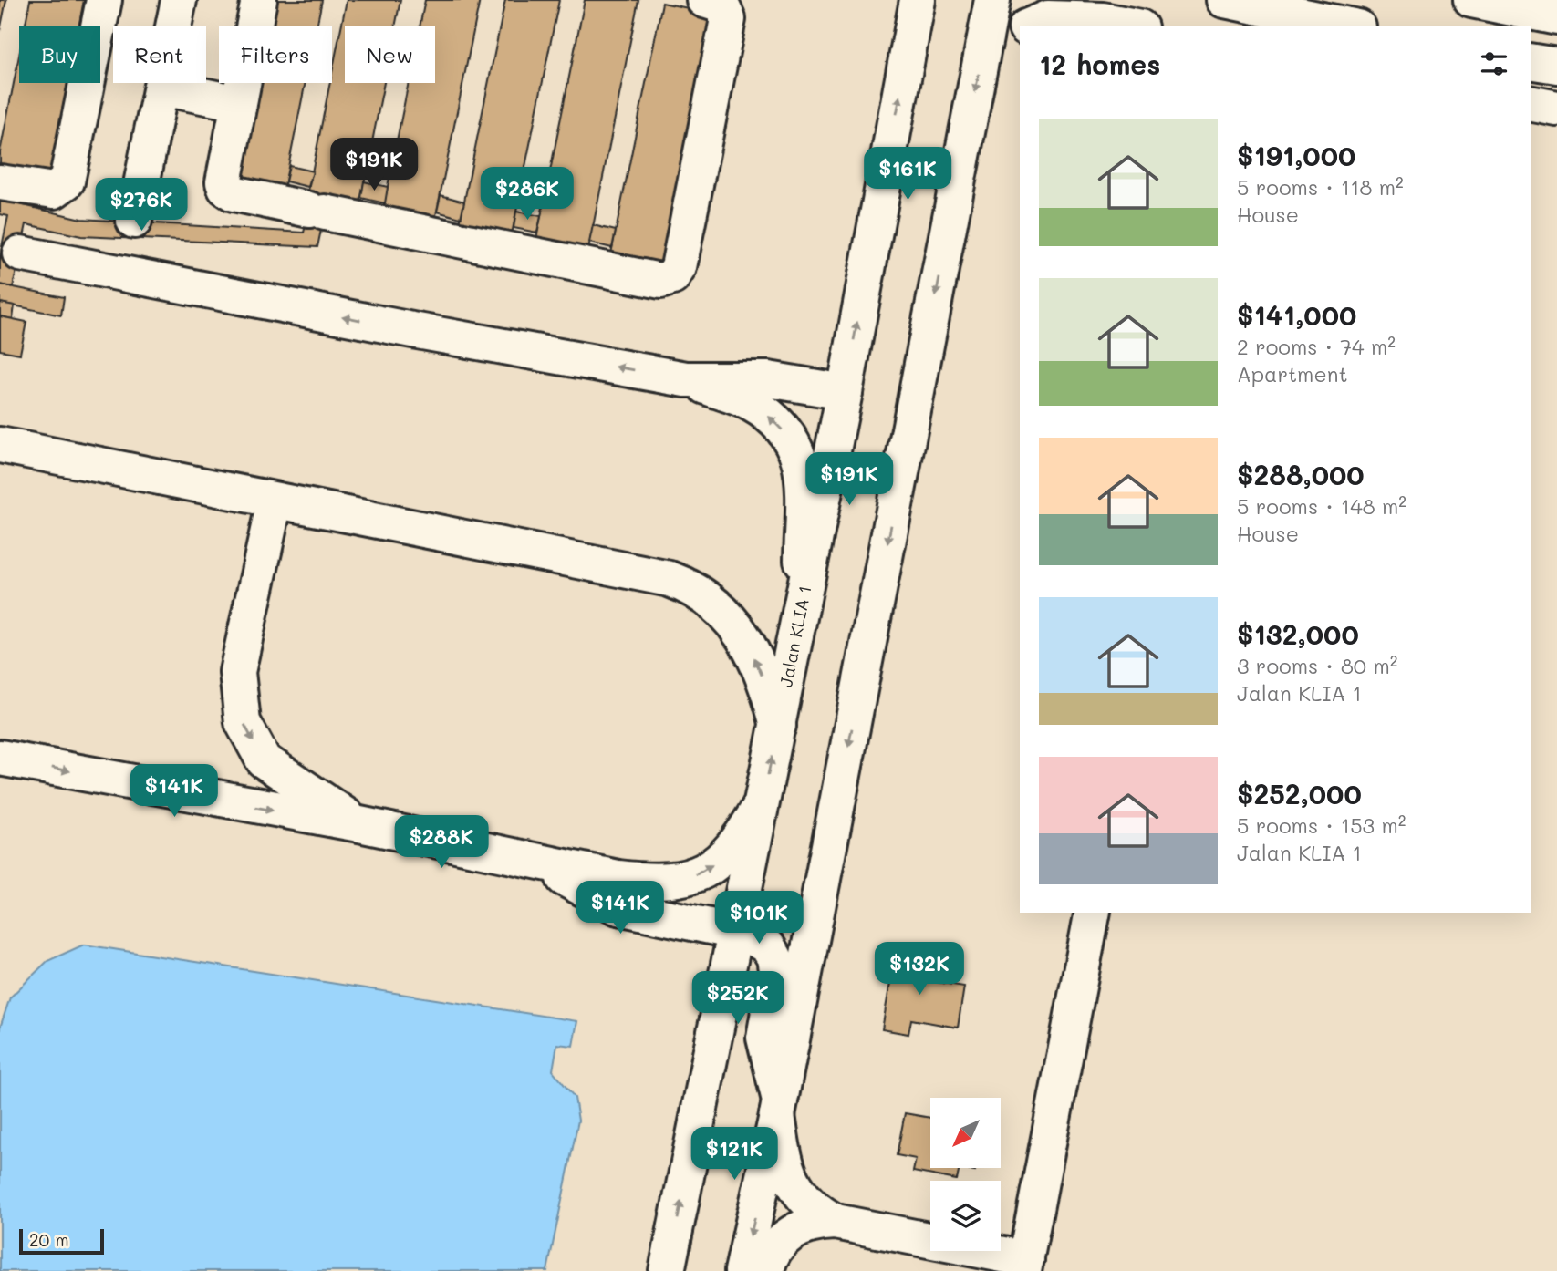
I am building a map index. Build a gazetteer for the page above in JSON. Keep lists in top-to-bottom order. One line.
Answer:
{"streets":{"main road":["Jalan KLIA 1"]},"scale_bar":"20 m","north":"bottom left","page":{"chip":["Buy","Rent","Filters","New"],"heading":"12 homes","list":[{"name":"$191,000","note":"5 rooms · 118 m² · House"},{"name":"$141,000","note":"2 rooms · 74 m² · Apartment"},{"name":"$288,000","note":"5 rooms · 148 m² · House"},{"name":"$132,000","note":"3 rooms · 80 m² · Jalan KLIA 1"},{"name":"$252,000","note":"5 rooms · 153 m² · Jalan KLIA 1"}],"price":["$191K","$161K","$286K","$276K","$191K","$141K","$288K","$141K","$101K","$132K","$252K","$121K"],"scale":"20 m"}}
